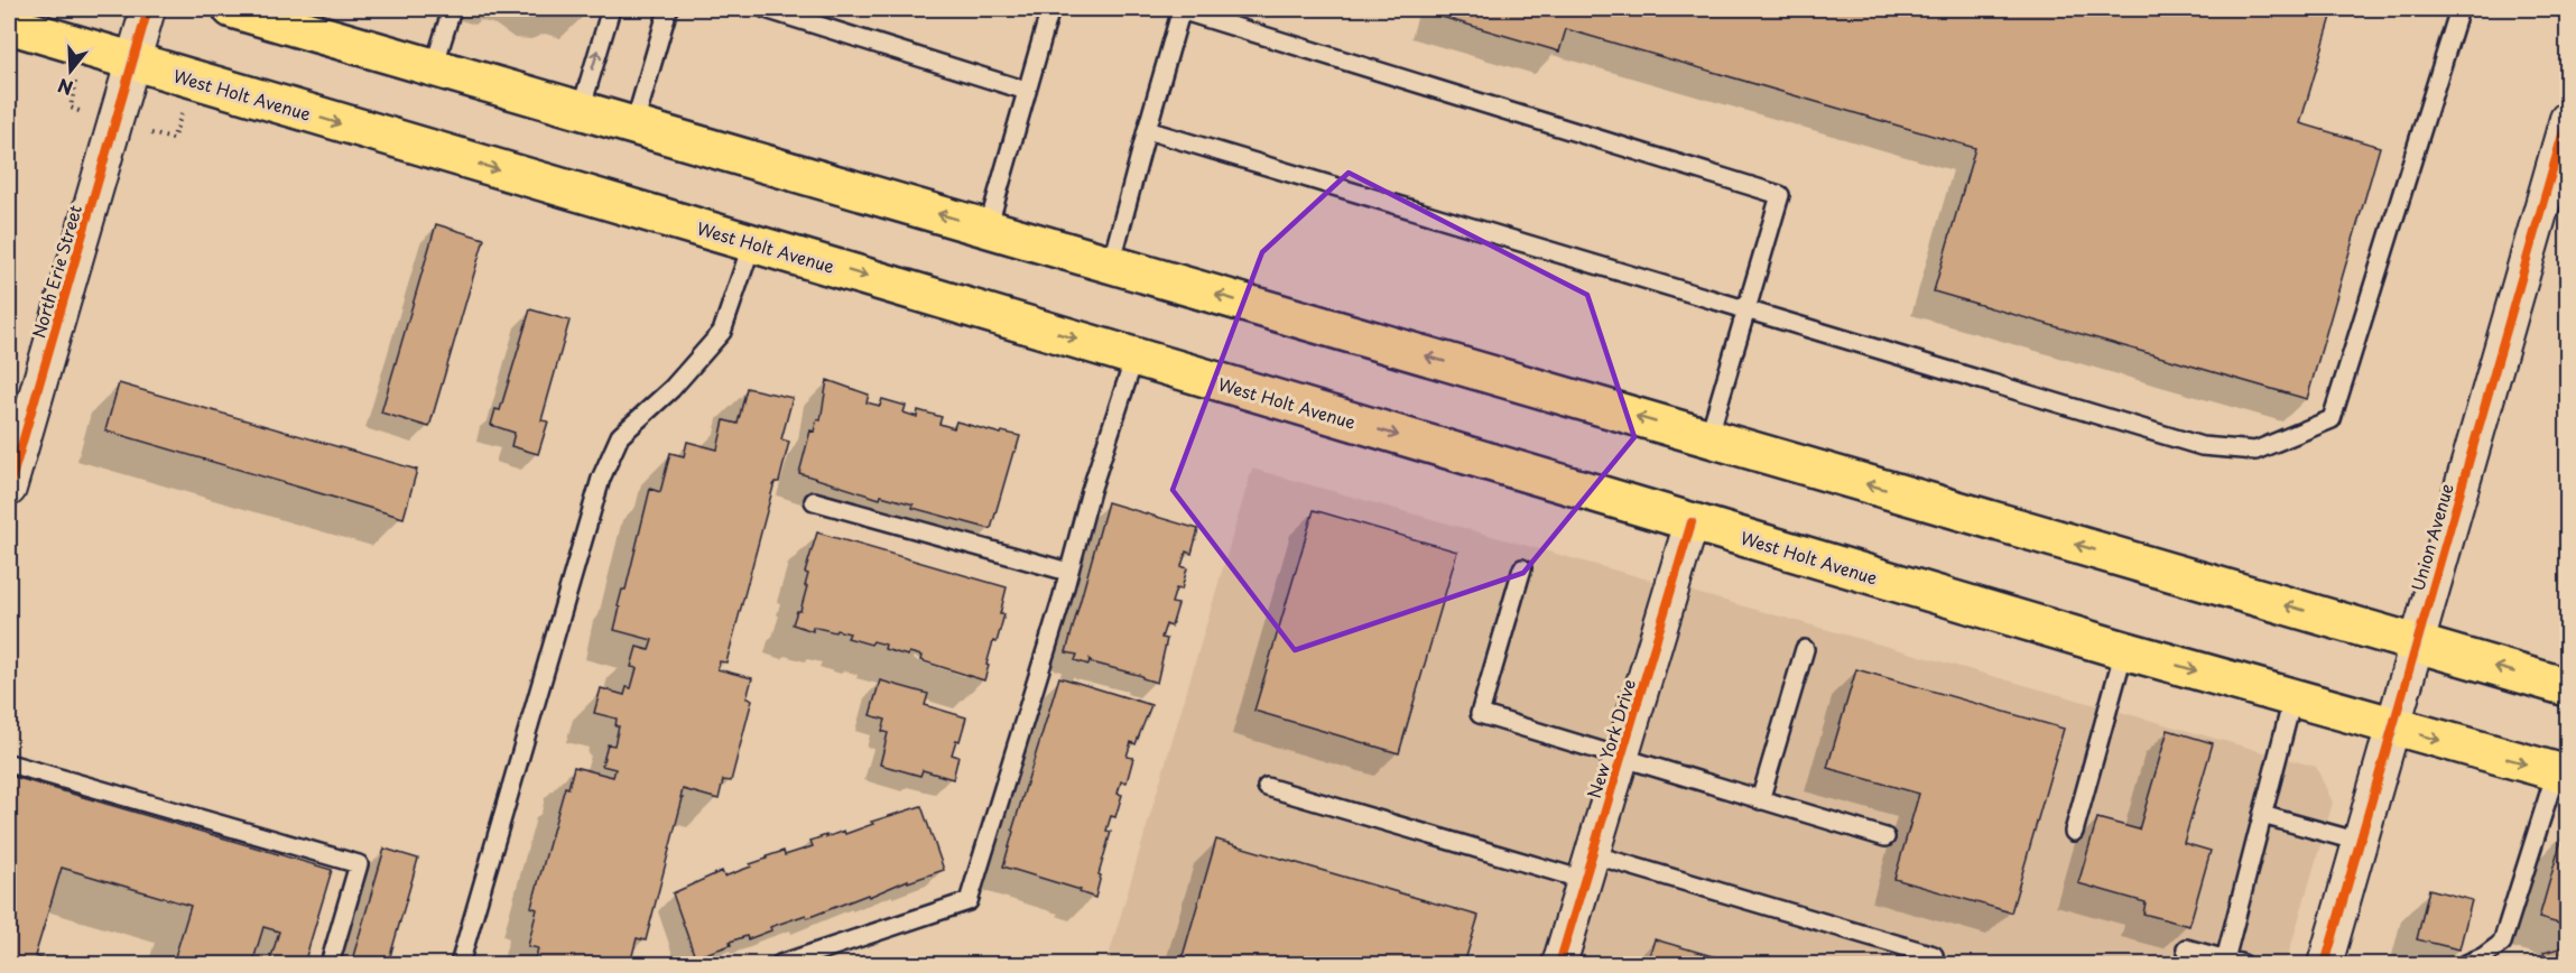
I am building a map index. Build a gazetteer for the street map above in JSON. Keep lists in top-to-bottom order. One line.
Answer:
{"streets":{"main road":["West Holt Avenue"],"street":["North Erie Street","Union Avenue","New York Drive"]},"crossings":[["West Holt Avenue","North Erie Street"],["West Holt Avenue","Union Avenue"],["West Holt Avenue","New York Drive"]],"north":"bottom"}
